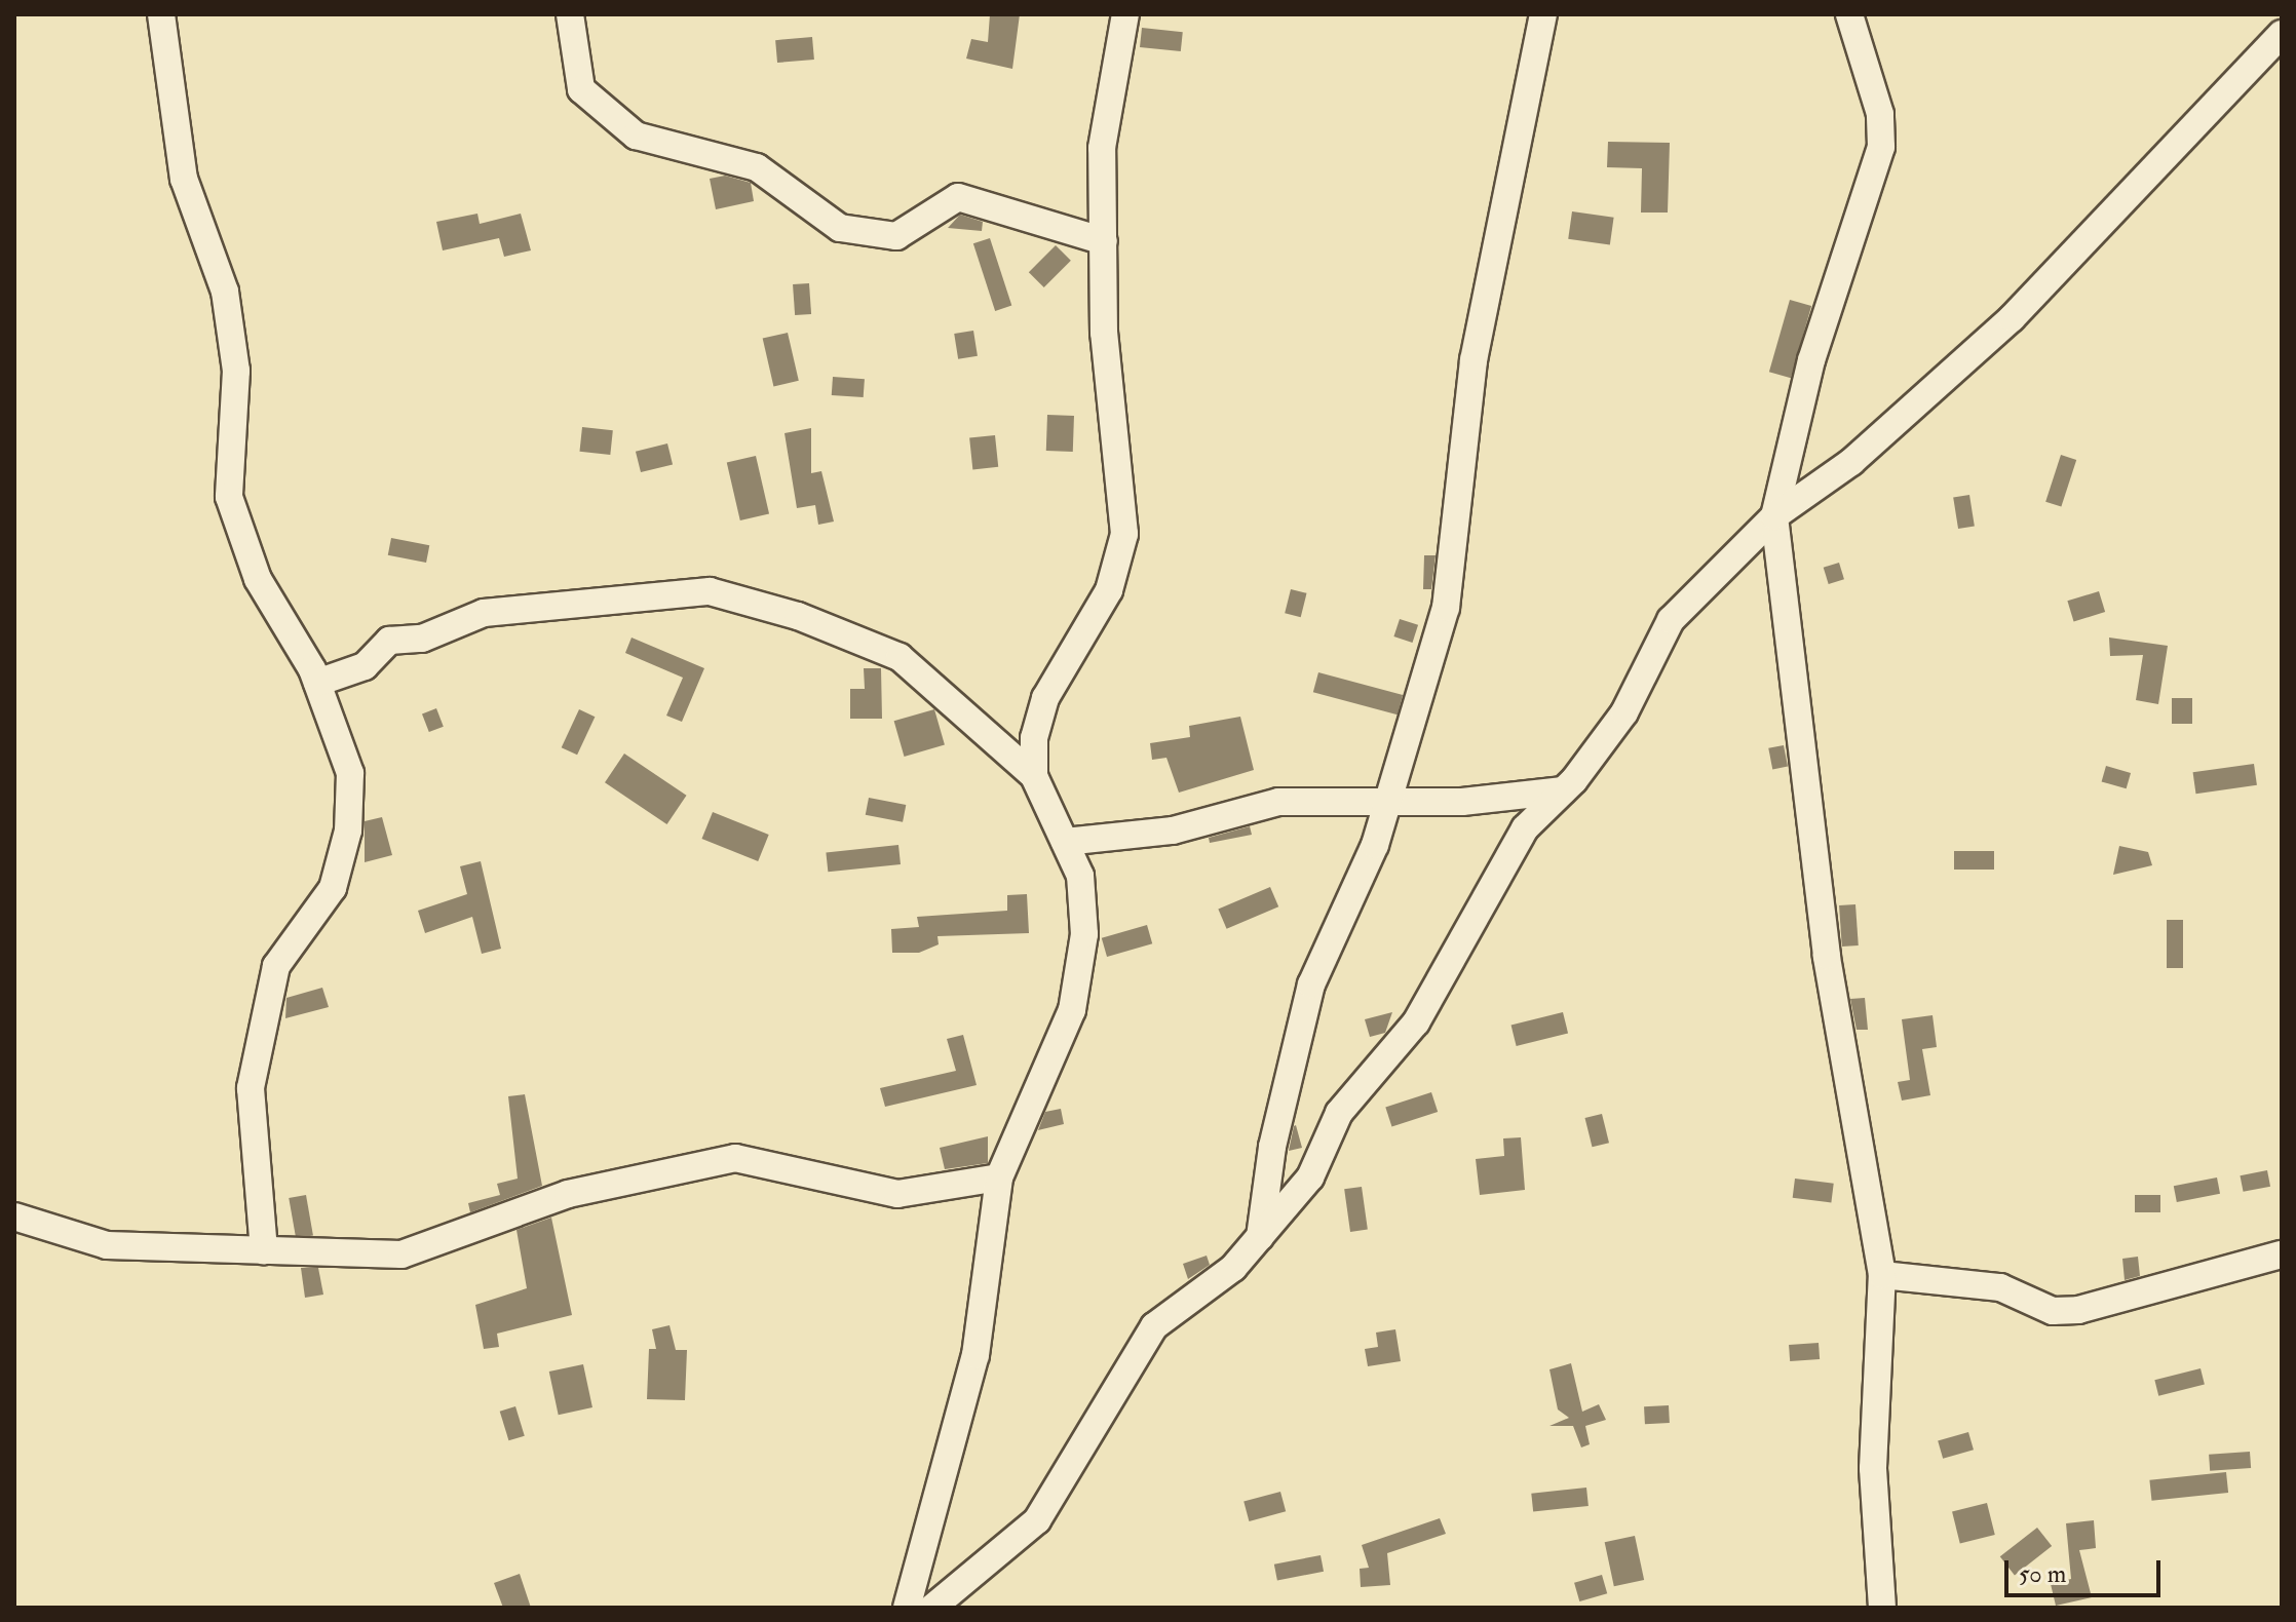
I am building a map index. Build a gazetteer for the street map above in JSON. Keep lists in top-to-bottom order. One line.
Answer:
{"scale_bar":"50 m"}
